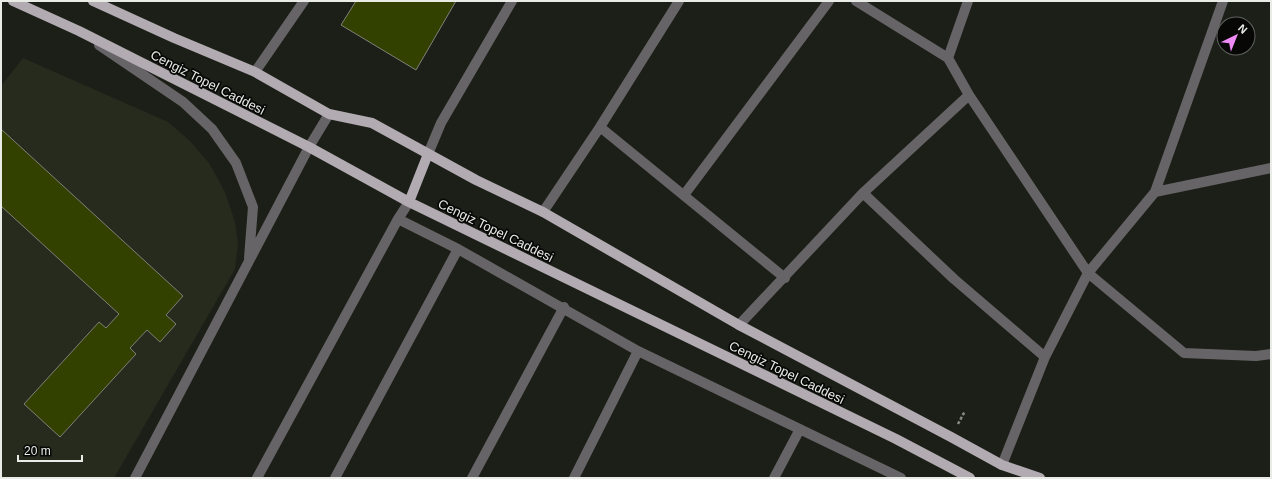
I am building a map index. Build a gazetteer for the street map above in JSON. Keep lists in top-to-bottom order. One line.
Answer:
{"streets":{"main road":["Cengiz Topel Caddesi"]},"scale_bar":"20 m","north":"top right"}
